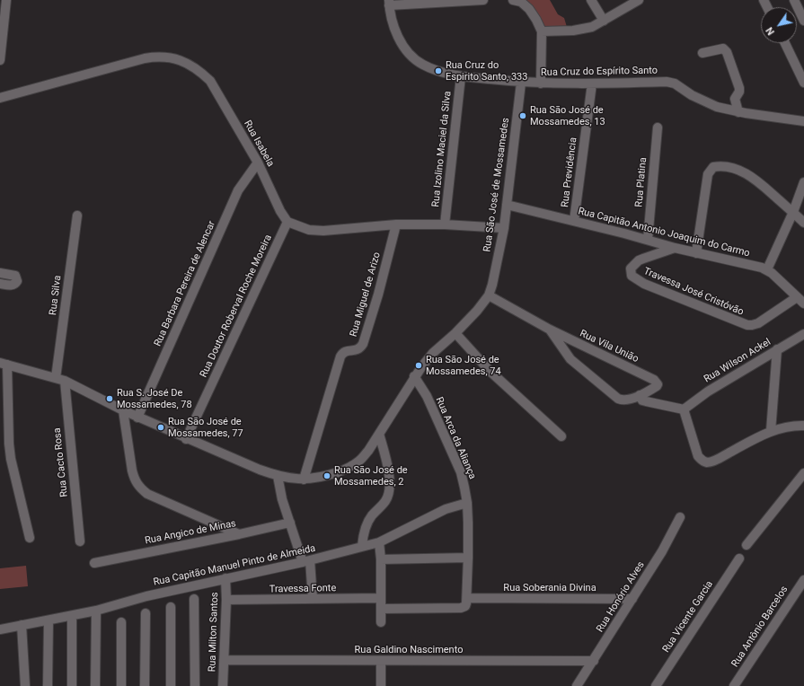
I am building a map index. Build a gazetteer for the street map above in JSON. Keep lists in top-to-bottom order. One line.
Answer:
{"streets":{"street":["Rua Cruz do Espírito Santo","Rua Isabela","Rua Izolino Maciel da Silva","Rua Previdência","Rua Platina","Rua São José de Mossamedes","Rua Capitão Antonio Joaquim do Carmo","Rua Barbara Pereira de Alencar","Travessa José Cristóvão","Rua Miguel de Arizo","Rua Silva","Rua Doutor Roberval Roche Moreira","Rua Vila União","Rua Wilson Ackel","Rua Arca da Aliança","Rua Cacto Rosa","Rua Angico de Minas","Rua Capitão Manuel Pinto de Almeida","Rua Soberania Divina","Travessa Fonte","Rua Honório Alves","Rua Vicente Garcia","Rua Antônio Barcelos","Rua Milton Santos","Rua Galdino Nascimento"]},"crossings":[["Rua Cruz do Espírito Santo","Rua Izolino Maciel da Silva"],["Rua Cruz do Espírito Santo","Rua Previdência"],["Rua Cruz do Espírito Santo","Rua São José de Mossamedes"],["Rua Isabela","Rua Barbara Pereira de Alencar"],["Rua Isabela","Rua Doutor Roberval Roche Moreira"],["Rua Previdência","Rua Capitão Antonio Joaquim do Carmo"],["Rua Platina","Rua Capitão Antonio Joaquim do Carmo"],["Rua São José de Mossamedes","Rua Capitão Antonio Joaquim do Carmo"],["Rua São José de Mossamedes","Rua Barbara Pereira de Alencar"],["Rua São José de Mossamedes","Rua Miguel de Arizo"],["Rua São José de Mossamedes","Rua Silva"],["Rua São José de Mossamedes","Rua Doutor Roberval Roche Moreira"],["Rua São José de Mossamedes","Rua Vila União"],["Rua São José de Mossamedes","Rua Arca da Aliança"],["Rua São José de Mossamedes","Rua Cacto Rosa"],["Rua Capitão Antonio Joaquim do Carmo","Travessa José Cristóvão"],["Rua Silva","Rua Cacto Rosa"],["Rua Arca da Aliança","Rua Capitão Manuel Pinto de Almeida"],["Rua Arca da Aliança","Rua Soberania Divina"],["Rua Capitão Manuel Pinto de Almeida","Rua Milton Santos"],["Rua Soberania Divina","Rua Honório Alves"],["Travessa Fonte","Rua Milton Santos"],["Rua Honório Alves","Rua Galdino Nascimento"],["Rua Milton Santos","Rua Galdino Nascimento"]],"places":["Rua Cruz do Espirito Santo, 333","Rua São José de Mossamedes, 13","Rua São José de Mossamedes, 74","Rua S. José De Mossamedes, 78","Rua São José de Mossamedes, 77","Rua São José de Mossamedes, 2"],"north":"bottom left"}
